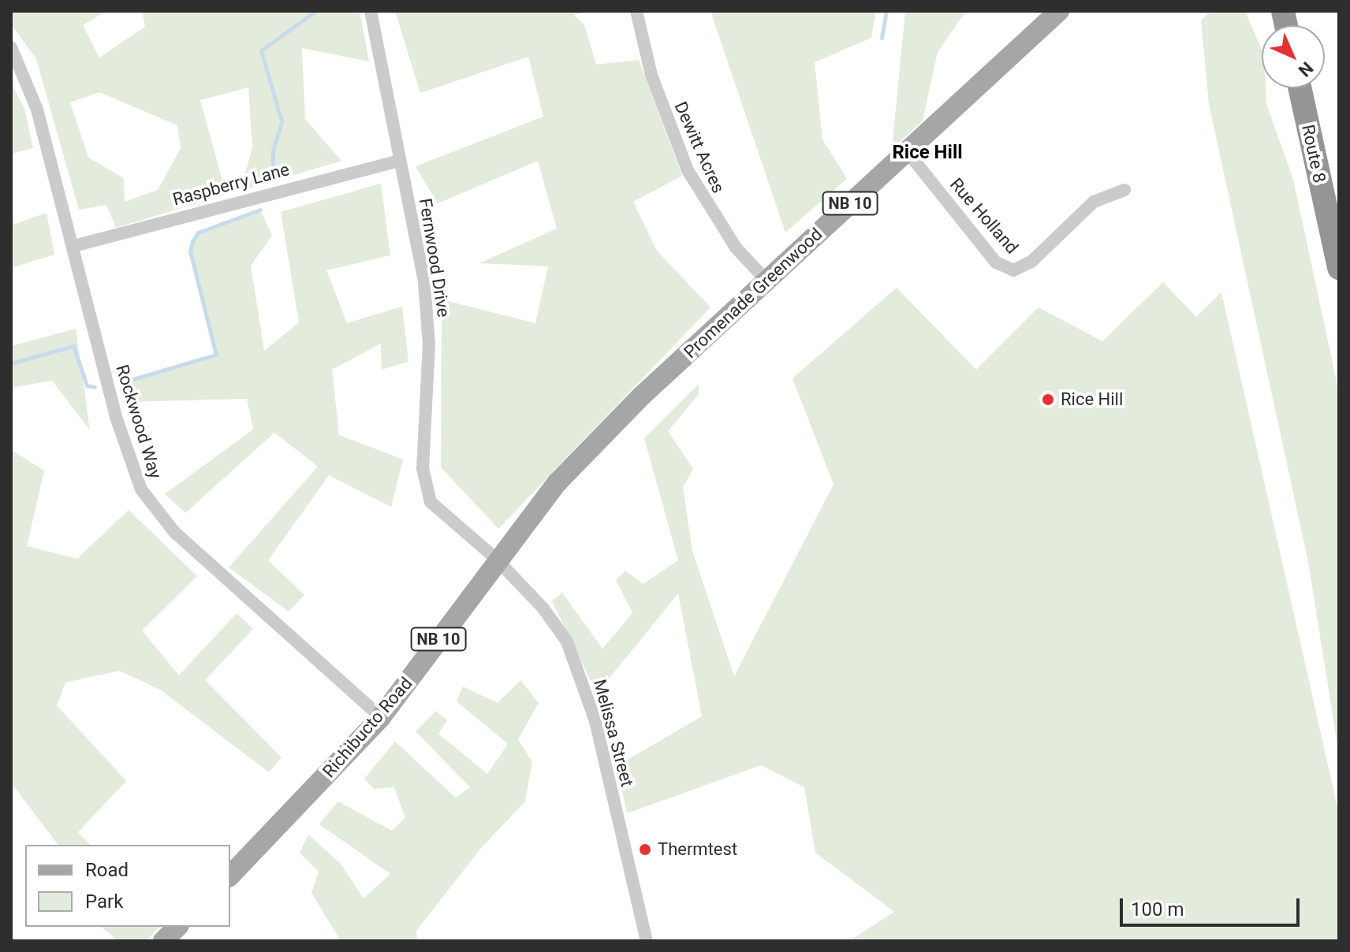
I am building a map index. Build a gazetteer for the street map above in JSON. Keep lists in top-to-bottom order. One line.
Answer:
{"streets":{"highway":["Route 8"],"main road":["NB 10","Promenade Greenwood","Richibucto Road"],"street":["Dewitt Acres","Raspberry Lane","Rue Holland","Fernwood Drive","Rockwood Way","Melissa Street"]},"crossings":[["Dewitt Acres","Promenade Greenwood"],["Raspberry Lane","Fernwood Drive"],["Raspberry Lane","Rockwood Way"],["Rue Holland","Promenade Greenwood"],["Fernwood Drive","Richibucto Road"],["Fernwood Drive","Melissa Street"],["Promenade Greenwood","Richibucto Road"],["Rockwood Way","Richibucto Road"],["Richibucto Road","Melissa Street"]],"districts":["Rice Hill"],"places":["Rice Hill","Thermtest"],"legend":["Road","Park"],"scale_bar":"100 m","north":"bottom right"}
